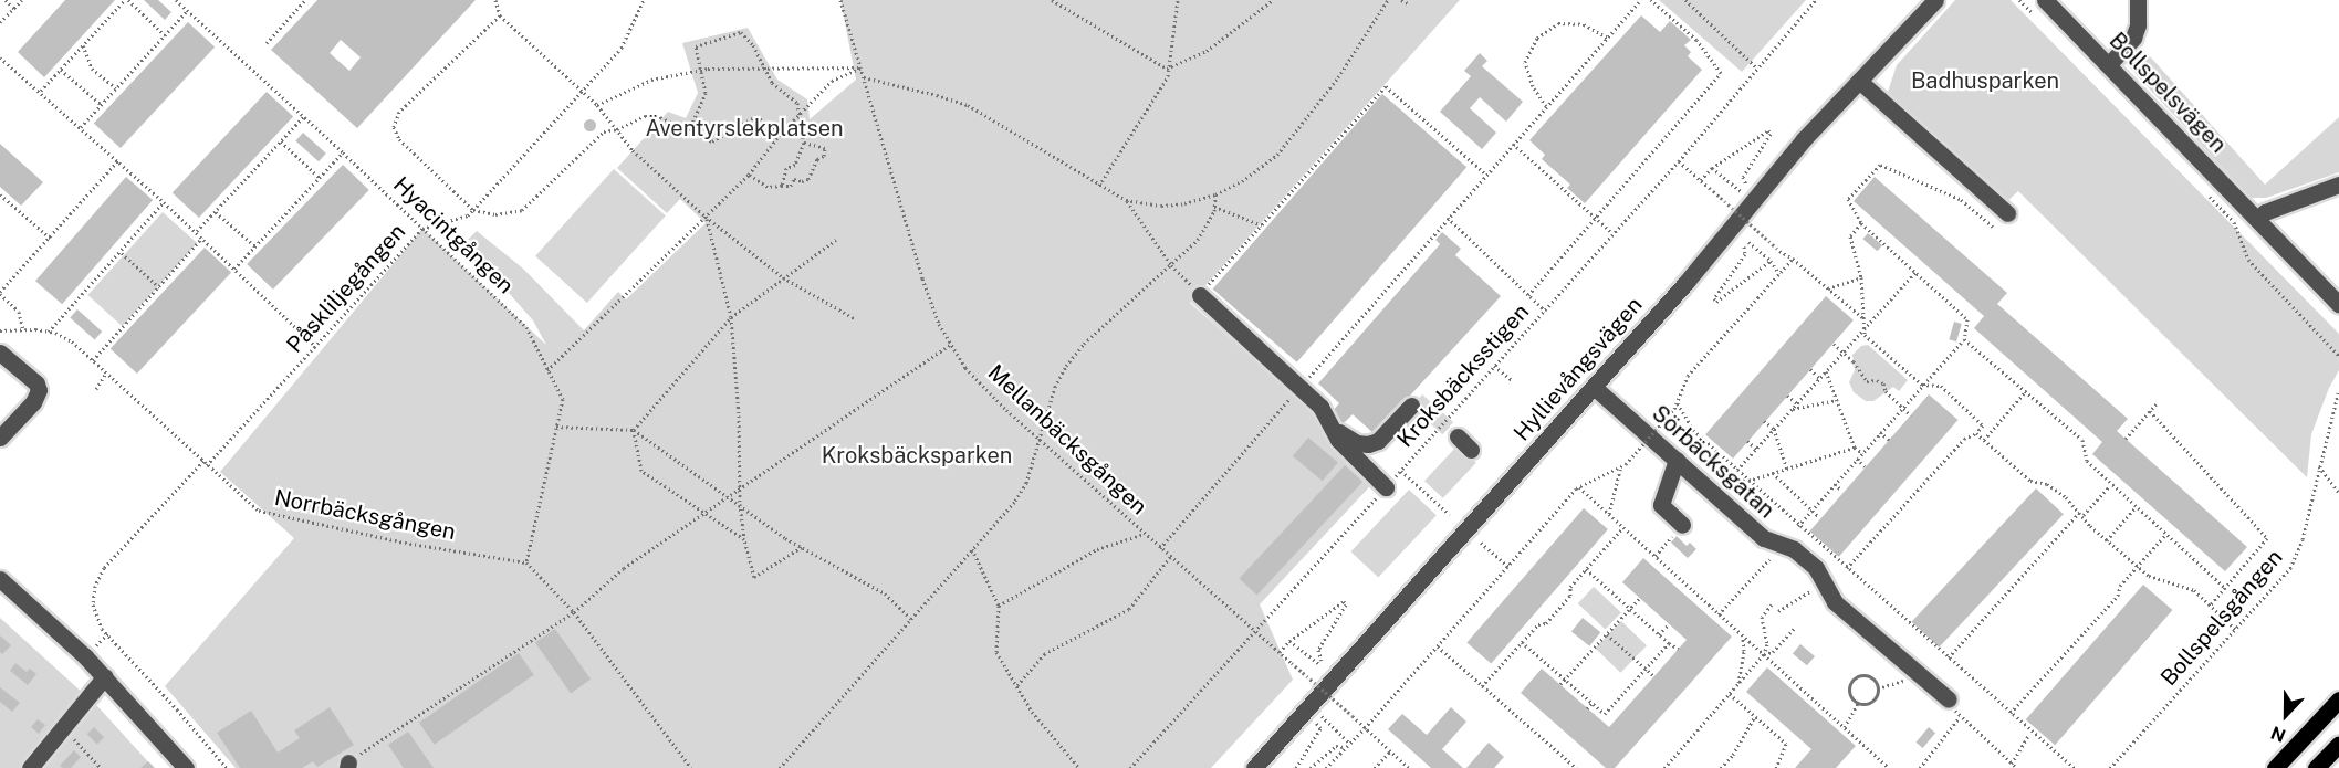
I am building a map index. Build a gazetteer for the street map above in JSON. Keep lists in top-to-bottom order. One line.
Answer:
{"streets":{"street":["Bollspelsvägen","Hyllievångsvägen","Sörbäcksgatan"],"path":["Hyacintgången","Påskliljegången","Kroksbäcksstigen","Mellanbäcksgången","Norrbäcksgången","Bollspelsgången"]},"crossings":[["Hyacintgången","Påskliljegången"],["Hyacintgången","Norrbäcksgången"],["Påskliljegången","Norrbäcksgången"],["Hyllievångsvägen","Sörbäcksgatan"],["Kroksbäcksstigen","Mellanbäcksgången"]],"parks":["Badhusparken","Äventyrslekplatsen","Kroksbäcksparken"],"north":"bottom"}
